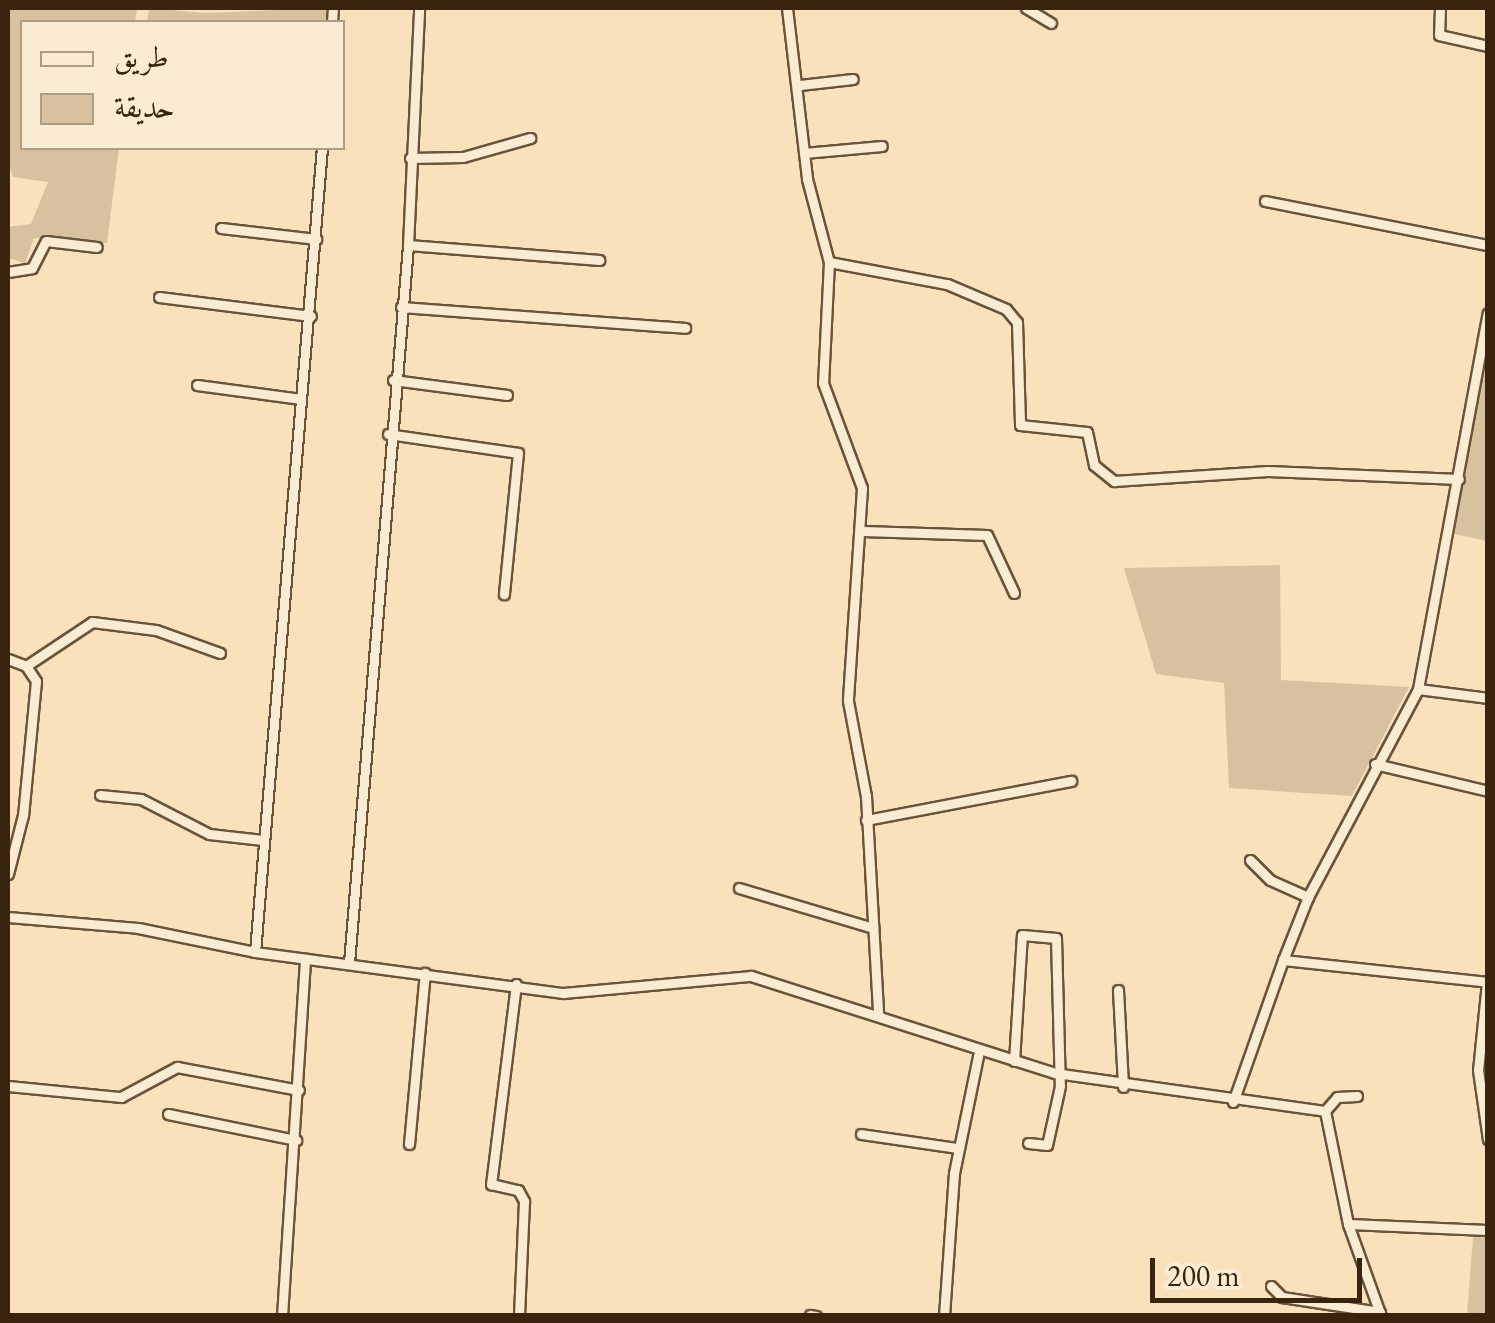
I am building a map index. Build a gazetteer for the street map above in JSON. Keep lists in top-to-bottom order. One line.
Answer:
{"legend":["طريق","حديقة"],"scale_bar":"200 m"}
